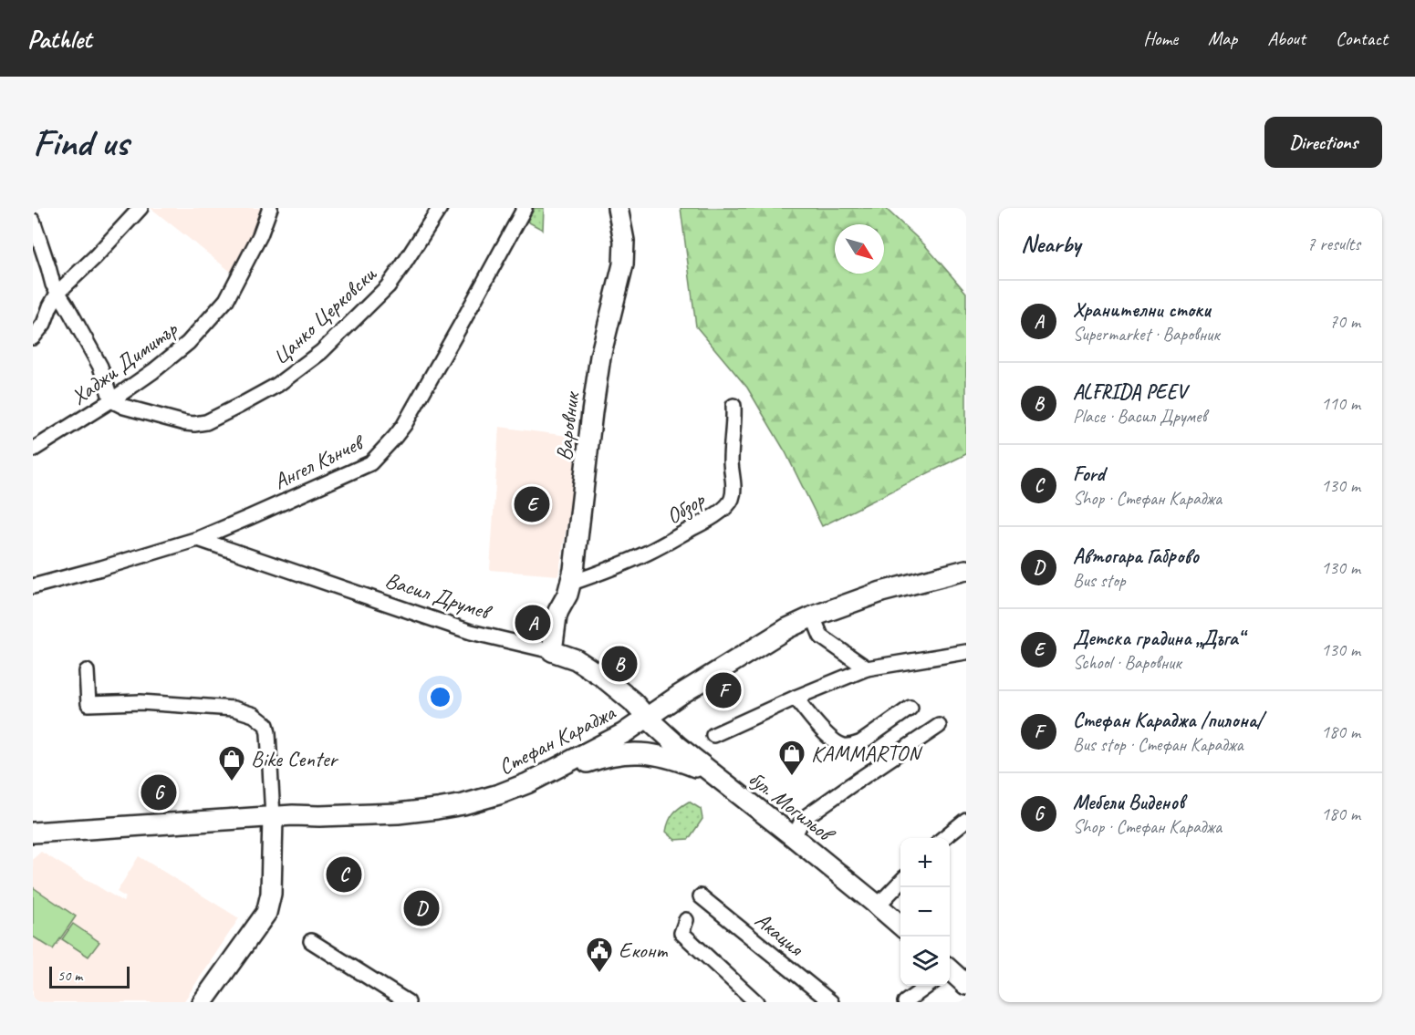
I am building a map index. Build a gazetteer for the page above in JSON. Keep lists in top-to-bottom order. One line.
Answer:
{"streets":{"main road":["Варовник","Васил Друмев","Стефан Караджа","бул. Могильов"],"street":["Цанко Церковски","Хаджи Димитър","Ангел Кънчев","Обзор","Акация"]},"crossings":[["Цанко Церковски","Хаджи Димитър"],["Варовник","Обзор"],["Варовник","Васил Друмев"],["Ангел Кънчев","Васил Друмев"],["Васил Друмев","Стефан Караджа"],["Васил Друмев","бул. Могильов"],["Стефан Караджа","бул. Могильов"]],"places":{"shop":["KAMMARTON","Bike Center"],"public building":["Еконт"]},"scale_bar":"50 m","north":"bottom right","page":{"header":"Pathlet","nav":["Home","Map","About","Contact"],"buttons":"Directions","title":"Find us","heading":["Nearby","7 results"],"list":[{"mark":"A","name":"Хранителни стоки","note":"Supermarket · Варовник","value":"70 m"},{"mark":"B","name":"ALFRIDA PEEV","note":"Place · Васил Друмев","value":"110 m"},{"mark":"C","name":"Ford","note":"Shop · Стефан Караджа","value":"130 m"},{"mark":"D","name":"Автогара Габрово","note":"Bus stop","value":"130 m"},{"mark":"E","name":"Детска градина „Дъга“","note":"School · Варовник","value":"130 m"},{"mark":"F","name":"Стефан Караджа /пилона/","note":"Bus stop · Стефан Караджа","value":"180 m"},{"mark":"G","name":"Мебели Виденов","note":"Shop · Стефан Караджа","value":"180 m"}],"pins":["E","A","B","F","G","C","D"],"map_buttons":["+","−"],"scale":"50 m"}}
